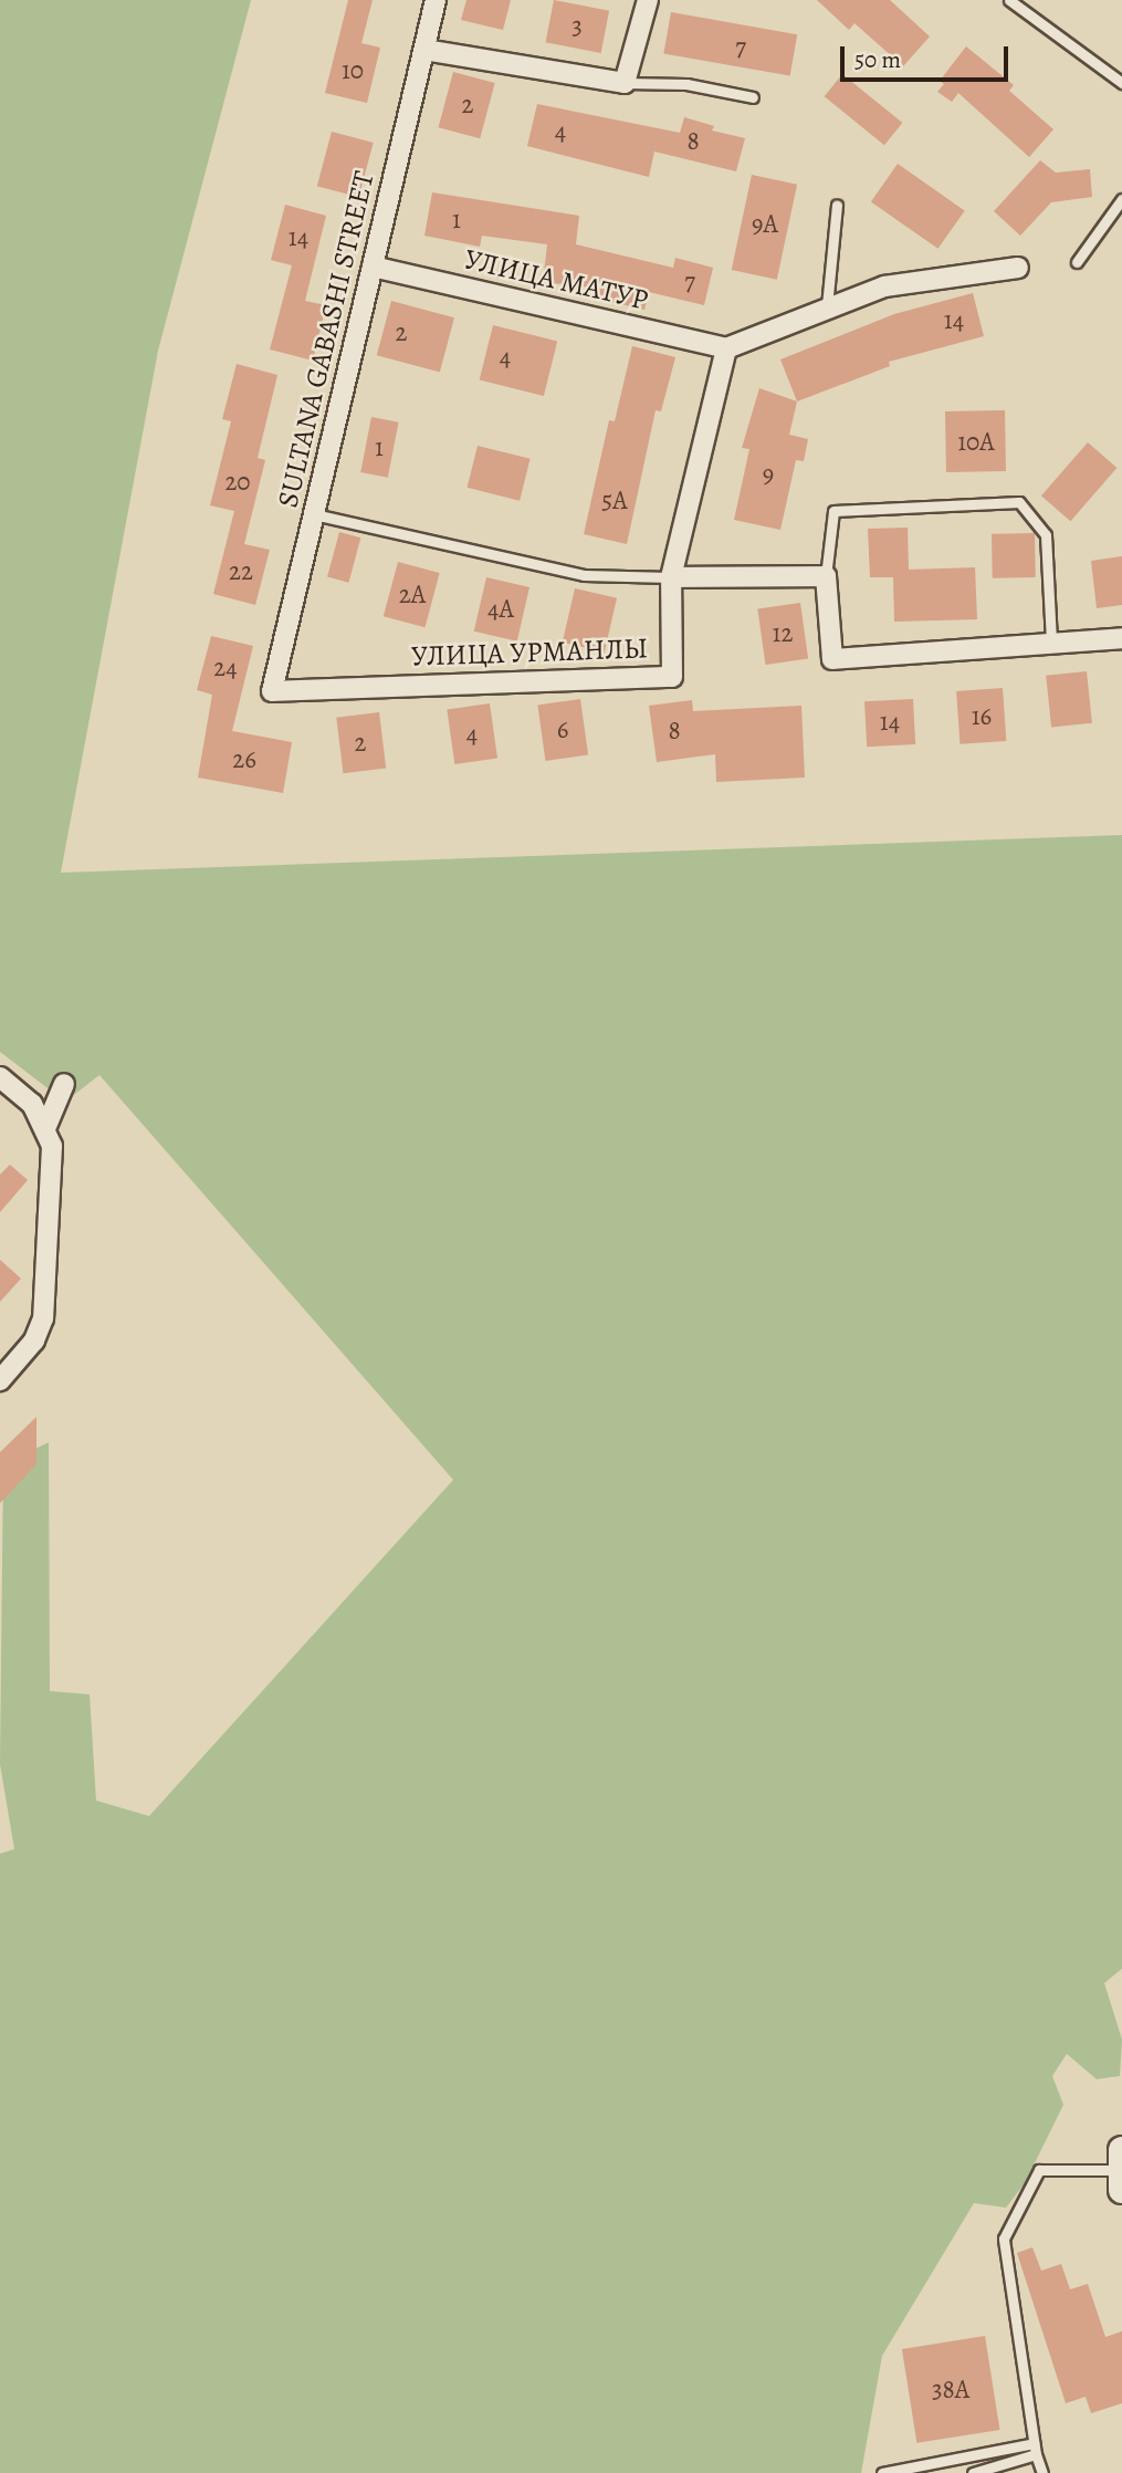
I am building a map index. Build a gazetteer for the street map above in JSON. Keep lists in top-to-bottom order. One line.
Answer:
{"streets":{"street":["УЛИЦА МАТУР","SULTANA GABASHI STREET","УЛИЦА УРМАНЛЫ"]},"crossings":[["УЛИЦА МАТУР","SULTANA GABASHI STREET"],["SULTANA GABASHI STREET","УЛИЦА УРМАНЛЫ"]],"house_numbers":["3","7","10","2","4","8","1","9А","14","7","14","2","4","10А","1","9","20","5А","22","2А","4А","12","24","16","14","6","8","4","2","26","38А"],"scale_bar":"50 m"}
